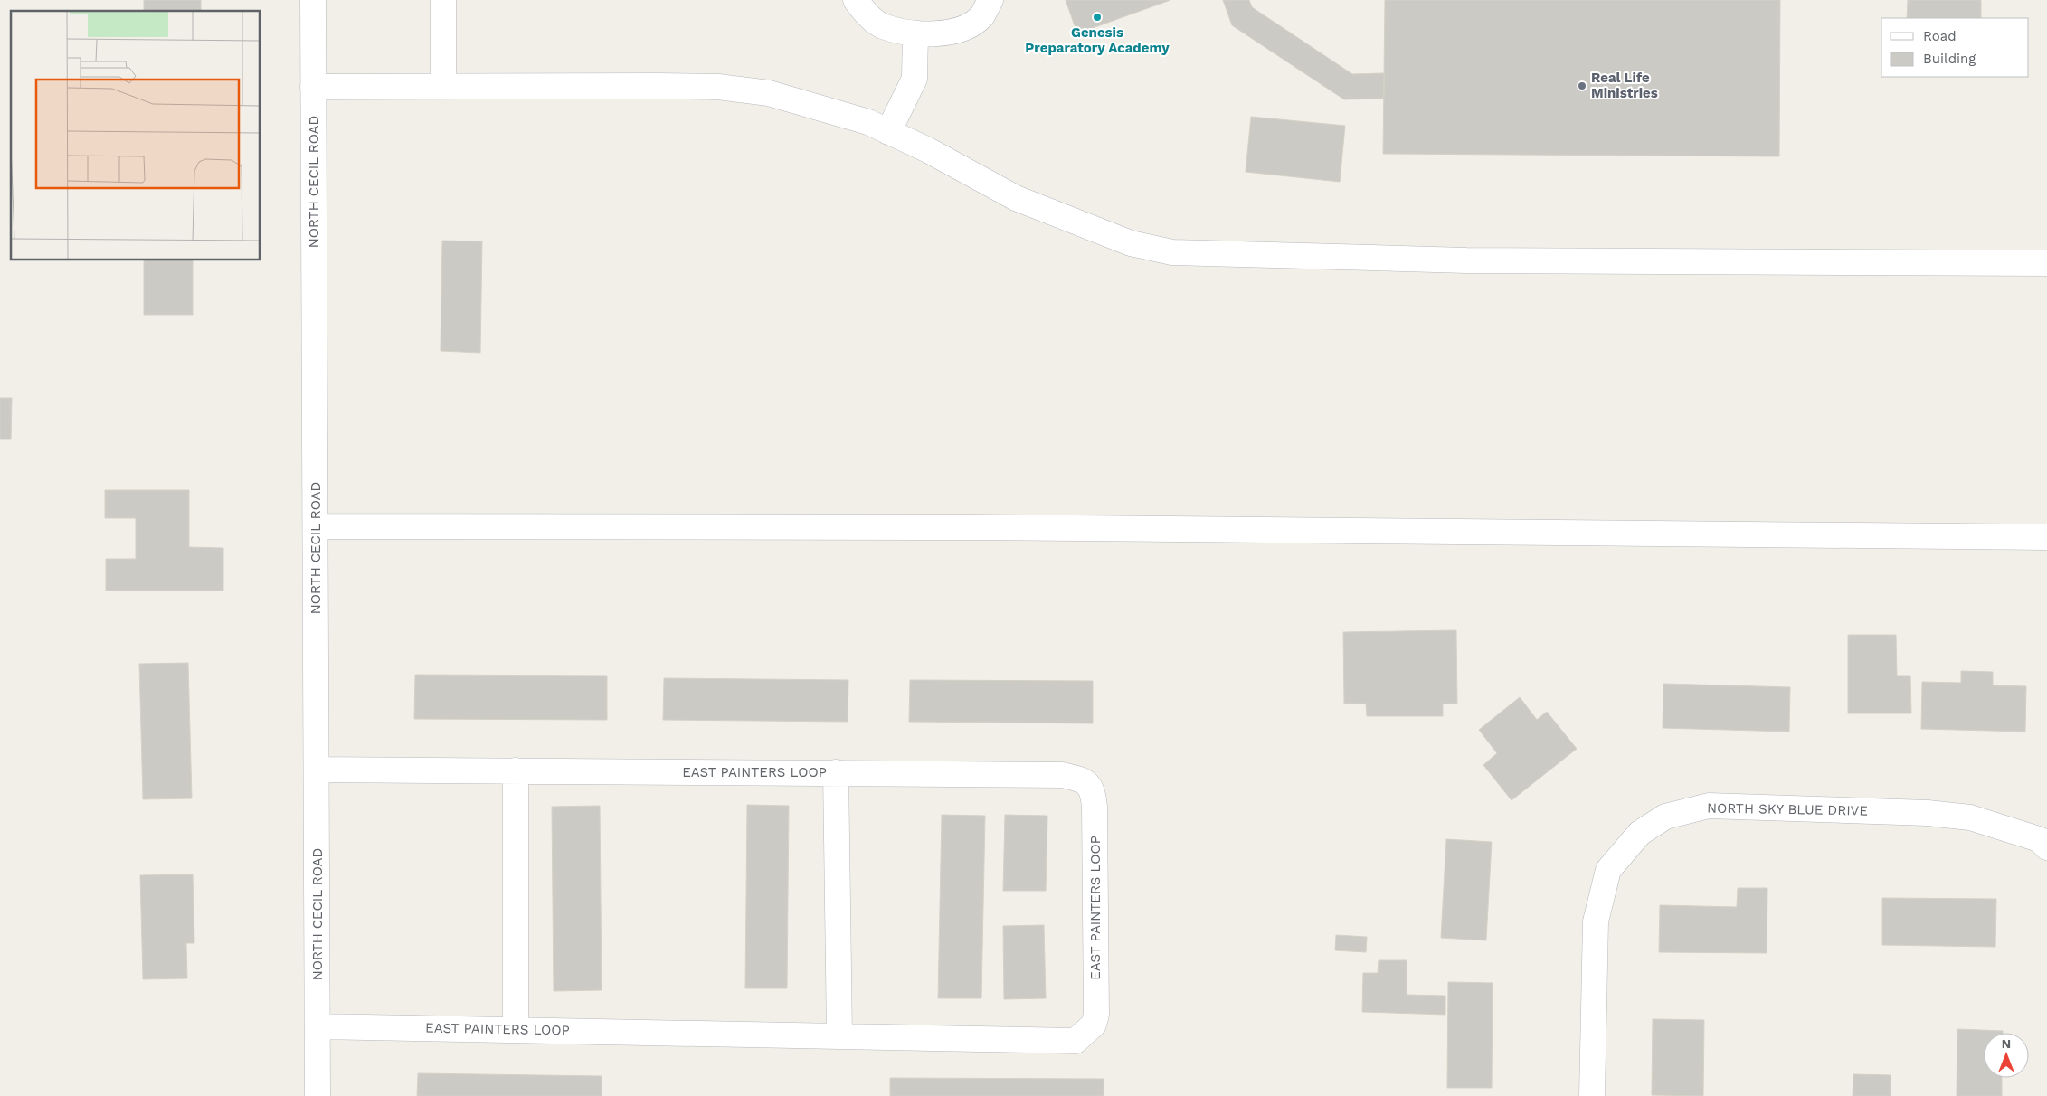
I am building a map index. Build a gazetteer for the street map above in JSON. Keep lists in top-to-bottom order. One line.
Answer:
{"streets":{"street":["NORTH CECIL ROAD","EAST PAINTERS LOOP","NORTH SKY BLUE DRIVE"]},"crossings":[["NORTH CECIL ROAD","EAST PAINTERS LOOP"]],"places":["Genesis Preparatory Academy","Real Life Ministries"],"legend":["Road","Building"],"north":"top"}
